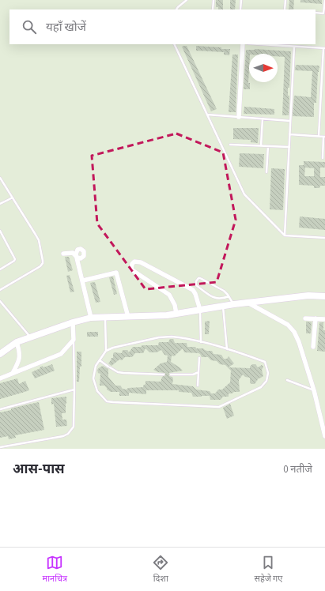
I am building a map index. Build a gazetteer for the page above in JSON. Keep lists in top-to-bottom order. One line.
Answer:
{"north":"right","page":{"search":"यहाँ खोजें","heading":["आस-पास","0 नतीजे"],"nav":["मानचित्र","दिशा","सहेजे गए"]}}
